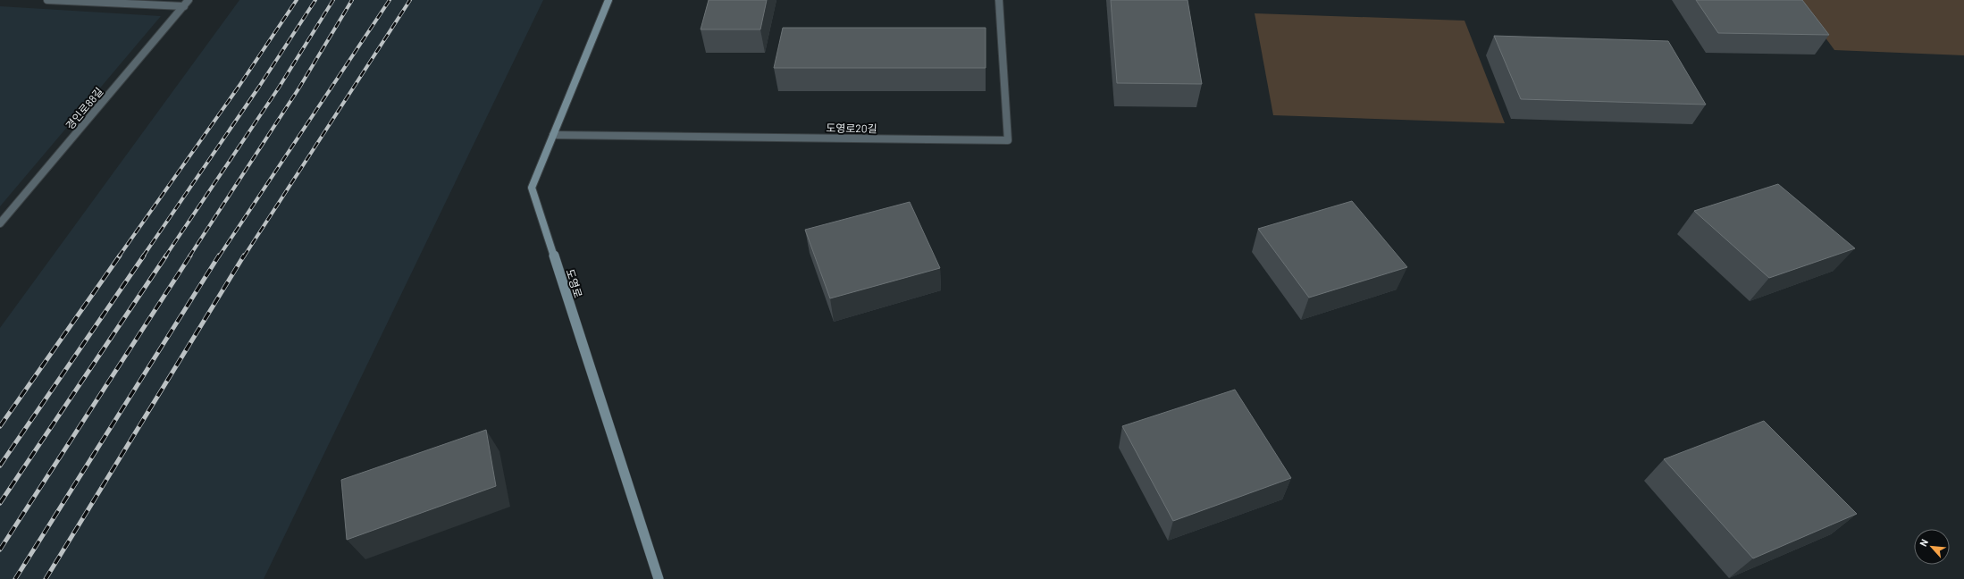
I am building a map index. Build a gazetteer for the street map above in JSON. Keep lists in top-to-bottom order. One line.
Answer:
{"streets":{"street":["경인로88길","도영로20길","도영로"]},"crossings":[["도영로20길","도영로"]],"north":"top left"}
